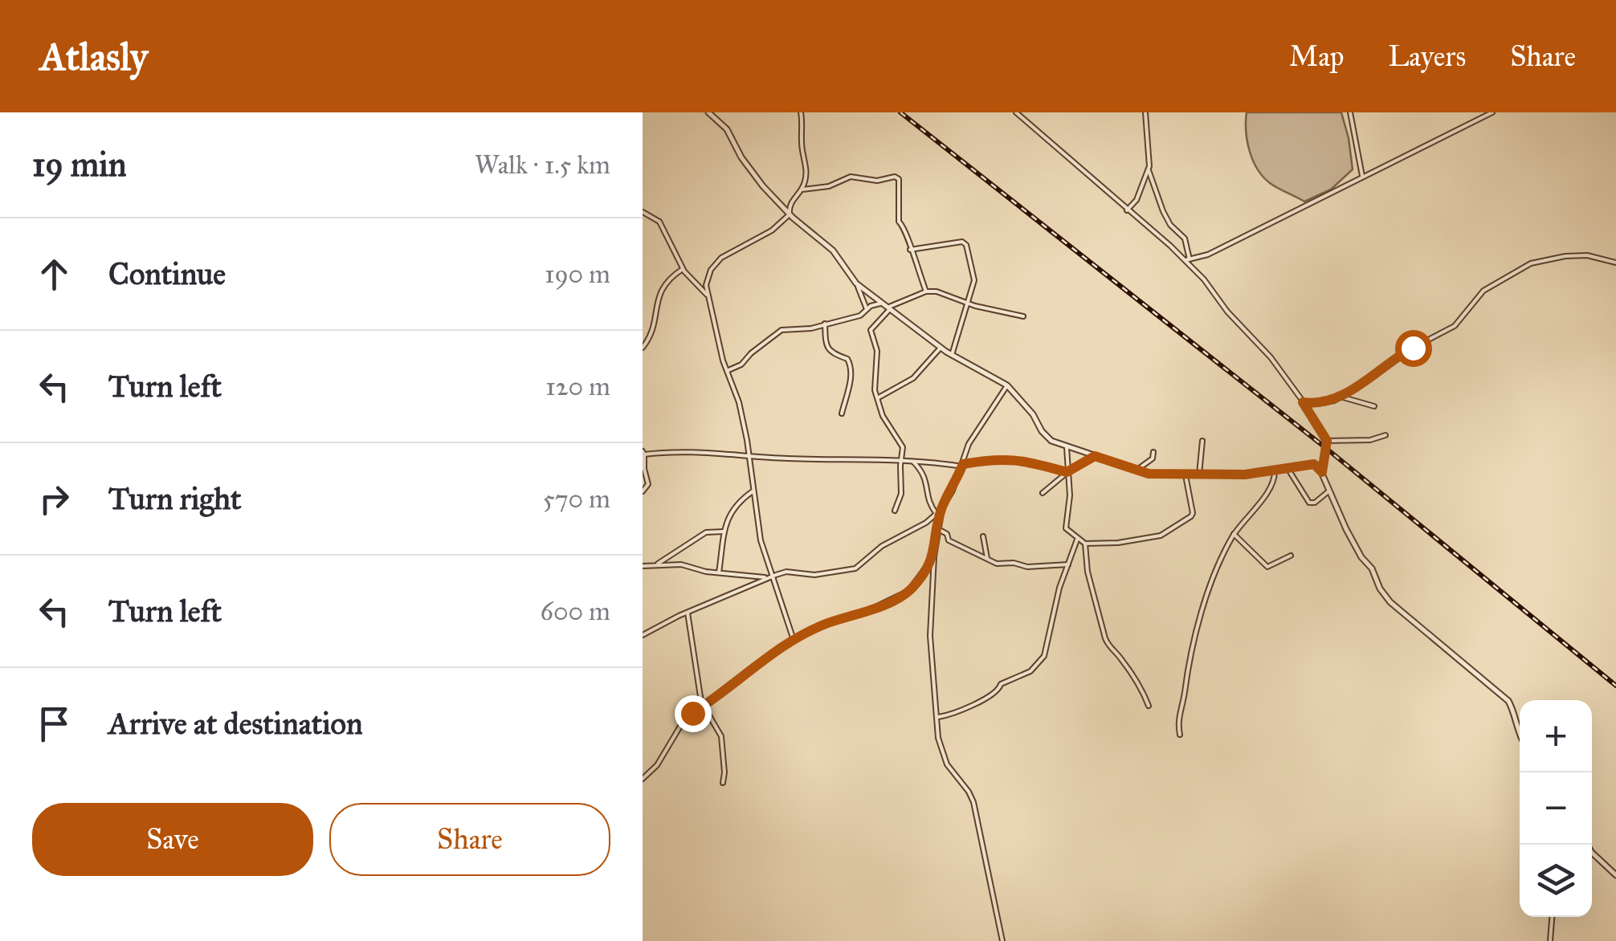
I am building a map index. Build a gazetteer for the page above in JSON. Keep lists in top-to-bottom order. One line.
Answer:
{"page":{"header":"Atlasly","nav":["Map","Layers","Share"],"heading":["19 min","Walk · 1.5 km"],"list":[["Continue","190 m"],["Turn left","120 m"],["Turn right","570 m"],["Turn left","600 m"],"Arrive at destination"],"map_buttons":["+","−"],"buttons":["Save","Share"]}}
